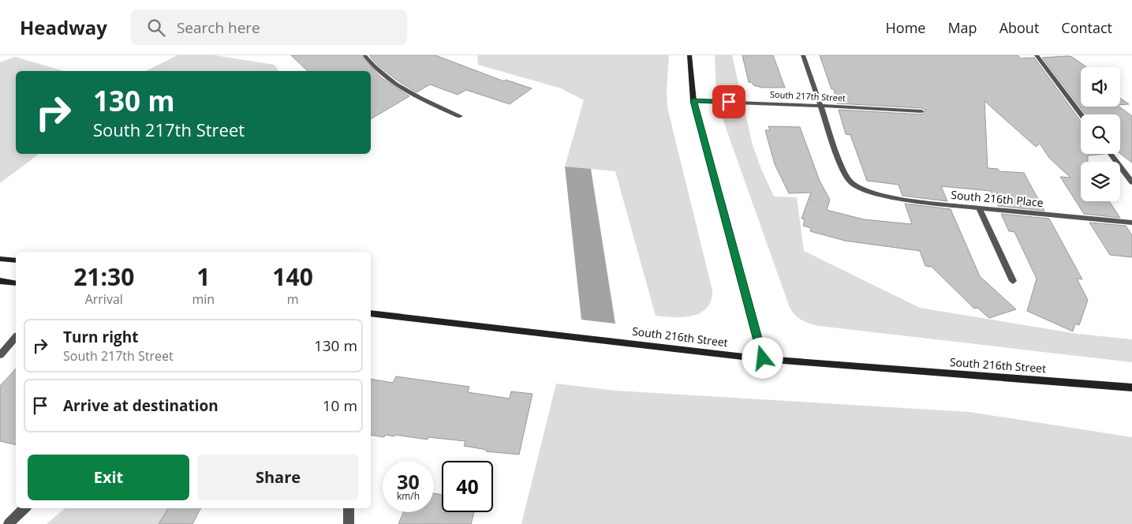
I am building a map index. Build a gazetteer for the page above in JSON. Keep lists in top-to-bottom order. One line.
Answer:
{"streets":{"street":["South 217th Street","South 216th Place","South 216th Street"]},"crossings":[["South 217th Street","South 216th Place"]],"page":{"header":"Headway","search":"Search here","nav":["Home","Map","About","Contact"],"turn":["130 m","South 217th Street"],"eta":["21:30","Arrival","1","min","140","m"],"list":[{"name":"Turn right","note":"South 217th Street","value":"130 m"},{"name":"Arrive at destination","value":"10 m"}],"buttons":["Exit","Share"],"speed":"30 km/h","limit":"40"}}
